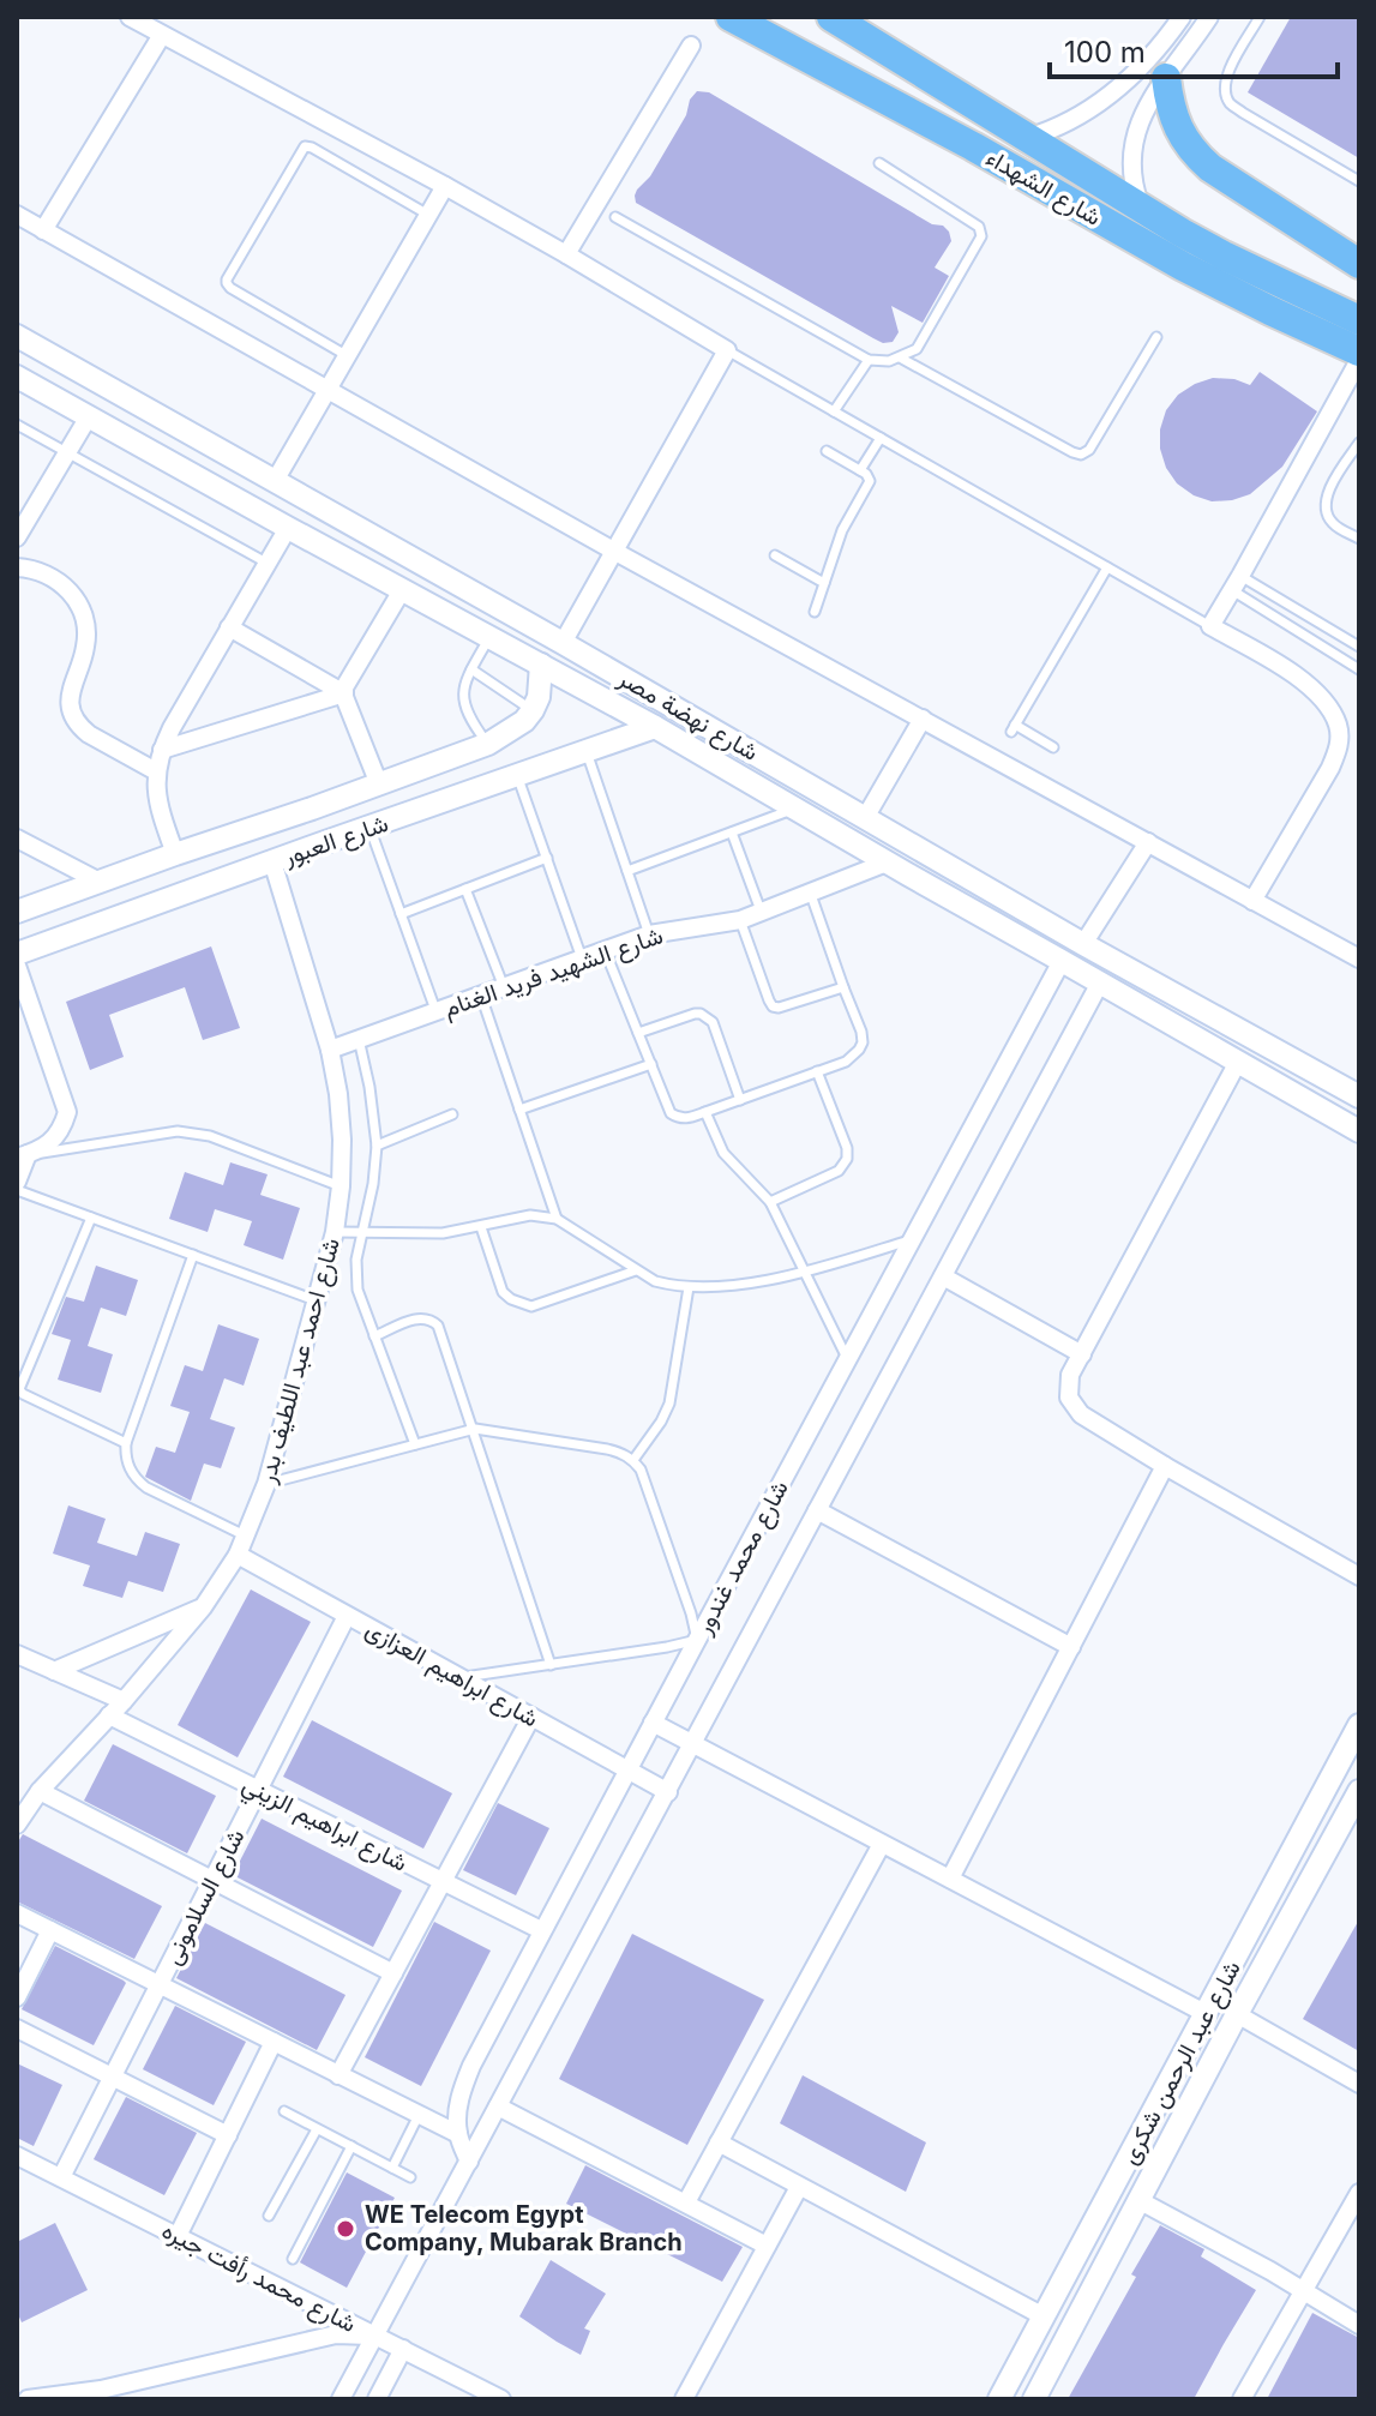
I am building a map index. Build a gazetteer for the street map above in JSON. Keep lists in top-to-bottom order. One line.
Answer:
{"streets":{"highway":["شارع الشهداء"],"street":["شارع نهضة مصر","شارع العبور","شارع الشهيد فريد الغنام","شارع احمد عبد اللطيف بدر","شارع محمد غندور","شارع ابراهيم العزازى","شارع ابراهيم الزيني","شارع السلامونى","شارع عبد الرحمن شكرى","شارع محمد رأفت جيره"]},"crossings":[["شارع نهضة مصر","شارع العبور"],["شارع نهضة مصر","شارع الشهيد فريد الغنام"],["شارع نهضة مصر","شارع محمد غندور"],["شارع العبور","شارع احمد عبد اللطيف بدر"],["شارع الشهيد فريد الغنام","شارع احمد عبد اللطيف بدر"],["شارع احمد عبد اللطيف بدر","شارع ابراهيم العزازى"],["شارع احمد عبد اللطيف بدر","شارع ابراهيم الزيني"],["شارع محمد غندور","شارع ابراهيم العزازى"],["شارع محمد غندور","شارع ابراهيم الزيني"],["شارع محمد غندور","شارع محمد رأفت جيره"],["شارع ابراهيم العزازى","شارع السلامونى"],["شارع ابراهيم الزيني","شارع السلامونى"],["شارع السلامونى","شارع محمد رأفت جيره"]],"places":["WE Telecom Egypt Company, Mubarak Branch"],"scale_bar":"100 m"}
